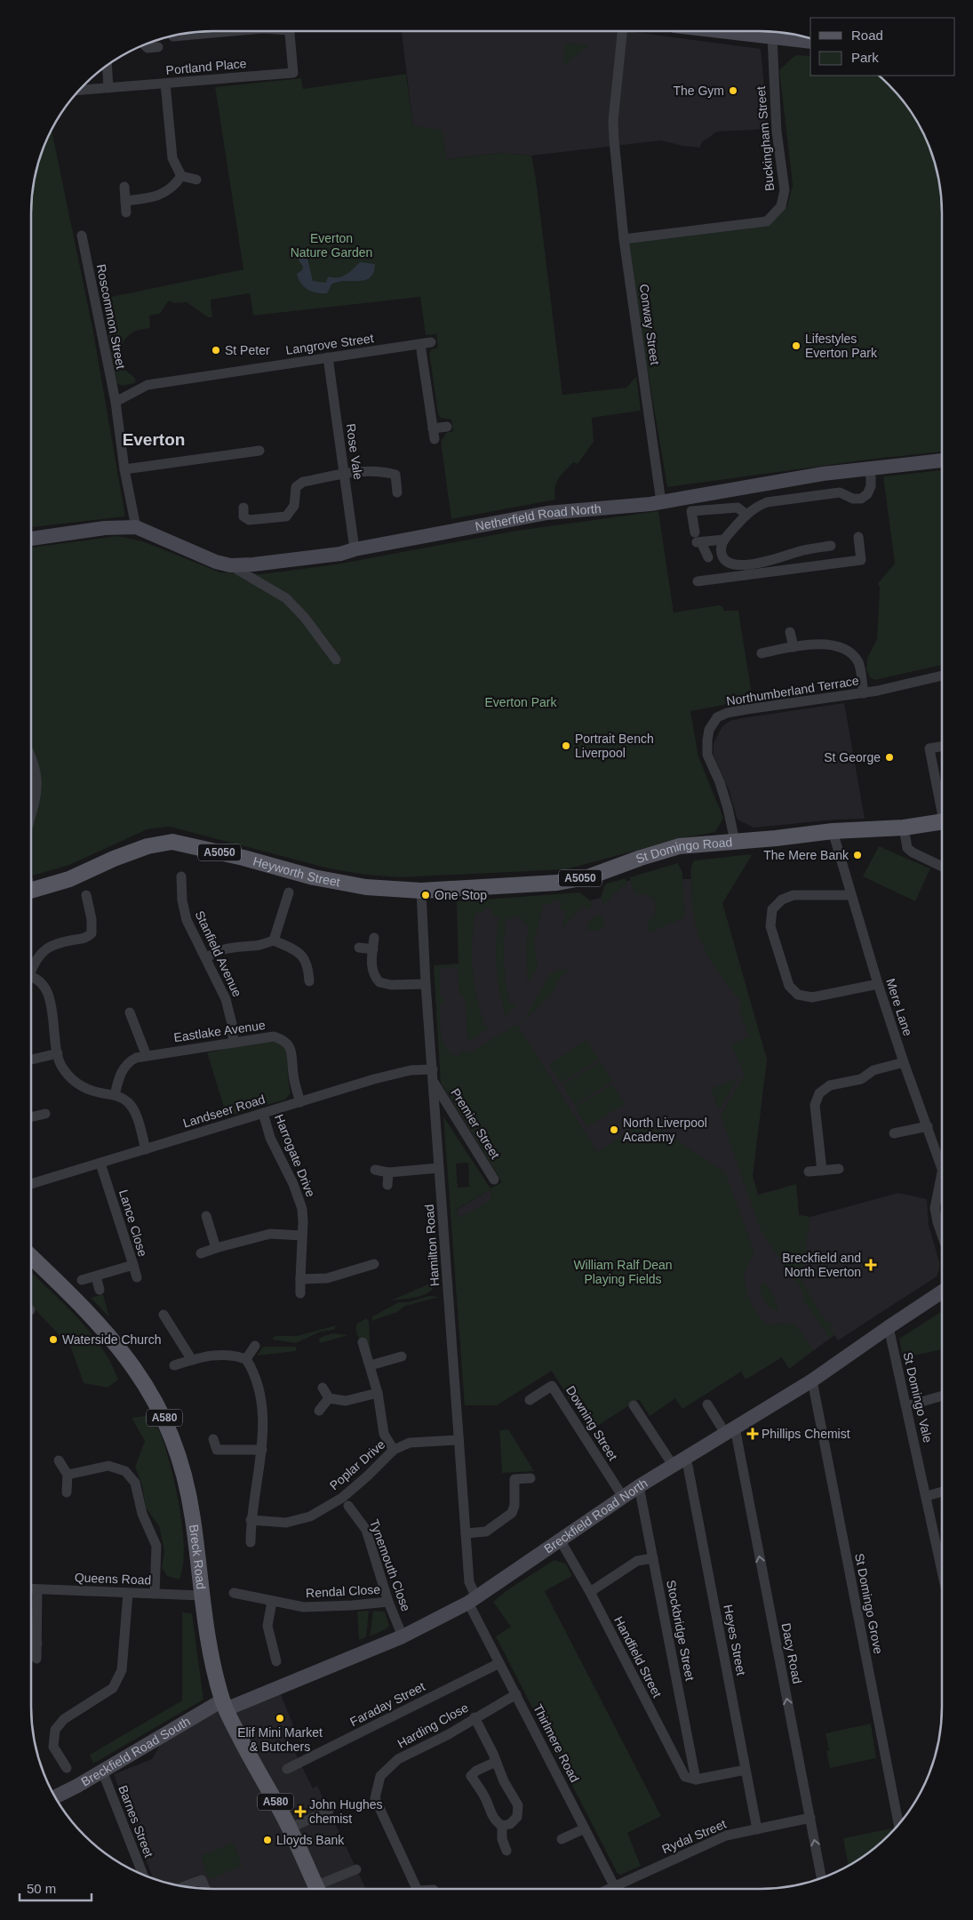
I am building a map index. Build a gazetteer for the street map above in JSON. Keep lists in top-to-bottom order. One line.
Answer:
{"streets":{"main road":["St Domingo Road","A5050","Heyworth Street","A580","Breck Road"],"street":["Portland Place","Buckingham Street","Roscommon Street","Conway Street","Langrove Street","Rose Vale","Netherfield Road North","Northumberland Terrace","Stanfield Avenue","Mere Lane","Eastlake Avenue","Landseer Road","Premier Street","Harrogate Drive","Lance Close","Hamilton Road","St Domingo Vale","Downing Street","Poplar Drive","Breckfield Road North","Tynemouth Close","Queens Road","Rendal Close","St Domingo Grove","Stockbridge Street","Heyes Street","Dacy Road","Handfield Street","Faraday Street","Harding Close","Thirlmere Road","Breckfield Road South","Barnes Street","Rydal Street"]},"crossings":[["Buckingham Street","Conway Street"],["Roscommon Street","Langrove Street"],["Roscommon Street","Netherfield Road North"],["Conway Street","Netherfield Road North"],["Langrove Street","Rose Vale"],["Rose Vale","Netherfield Road North"],["Northumberland Terrace","St Domingo Road"],["St Domingo Road","Heyworth Street"],["St Domingo Road","Mere Lane"],["St Domingo Road","Hamilton Road"],["Heyworth Street","Hamilton Road"],["Stanfield Avenue","Eastlake Avenue"],["Eastlake Avenue","Landseer Road"],["Landseer Road","Harrogate Drive"],["Landseer Road","Lance Close"],["Landseer Road","Hamilton Road"],["Premier Street","Hamilton Road"],["Hamilton Road","Poplar Drive"],["Hamilton Road","Breckfield Road North"],["Hamilton Road","Thirlmere Road"],["St Domingo Vale","Breckfield Road North"],["Downing Street","Breckfield Road North"],["Breckfield Road North","Breck Road"],["Breckfield Road North","Tynemouth Close"],["Breckfield Road North","St Domingo Grove"],["Breckfield Road North","Stockbridge Street"],["Breckfield Road North","Heyes Street"],["Breckfield Road North","Dacy Road"],["Breckfield Road North","Handfield Street"],["Breckfield Road North","Thirlmere Road"],["Breckfield Road North","Breckfield Road South"],["Breck Road","Queens Road"],["Breck Road","Breckfield Road South"],["Tynemouth Close","Rendal Close"],["Stockbridge Street","Handfield Street"],["Heyes Street","Rydal Street"],["Dacy Road","Rydal Street"],["Faraday Street","Thirlmere Road"],["Harding Close","Thirlmere Road"],["Thirlmere Road","Rydal Street"],["Breckfield Road South","Barnes Street"]],"one_way":["Dacy Road"],"districts":["Everton"],"parks":["Everton Nature Garden","Everton Park","William Ralf Dean Playing Fields"],"places":{"other":["The Gym","Lifestyles Everton Park","St Peter","Portrait Bench Liverpool","St George","The Mere Bank","One Stop","North Liverpool Academy","Waterside Church","Elif Mini Market & Butchers","Lloyds Bank"],"health":["Breckfield and North Everton","Phillips Chemist","John Hughes chemist"]},"legend":["Road","Park"],"scale_bar":"50 m"}
